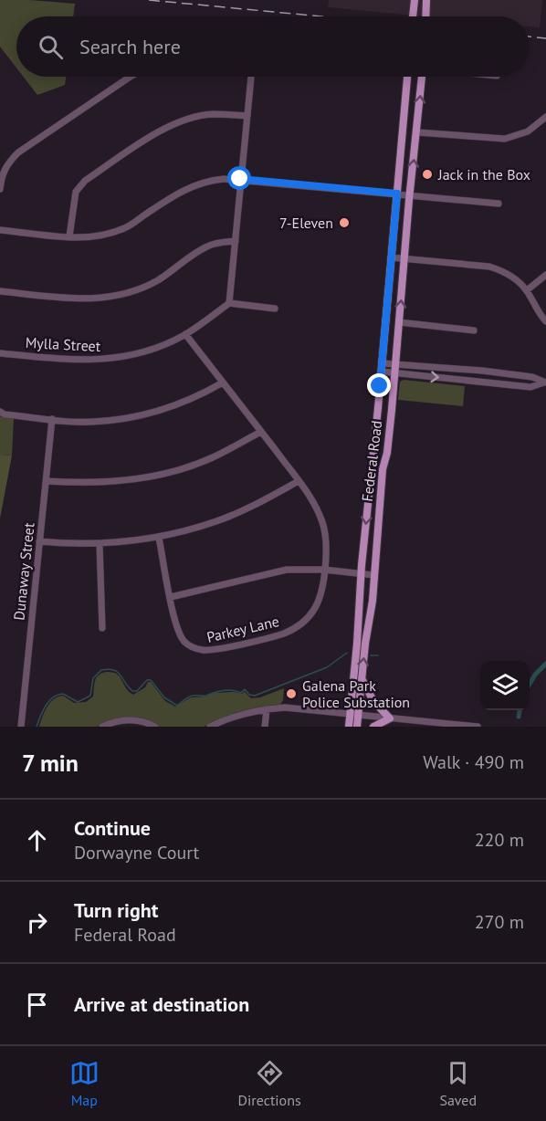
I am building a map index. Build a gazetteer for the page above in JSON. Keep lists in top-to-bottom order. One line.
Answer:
{"streets":{"main road":["Federal Road"],"street":["Mylla Street","Dunaway Street","Parkey Lane"]},"crossings":[["Mylla Street","Parkey Lane"]],"places":["Jack in the Box","7-Eleven","Galena Park Police Substation"],"page":{"search":"Search here","heading":["7 min","Walk · 490 m"],"list":[["Continue","Dorwayne Court","220 m"],["Turn right","Federal Road","270 m"],"Arrive at destination"],"nav":["Map","Directions","Saved"]}}
